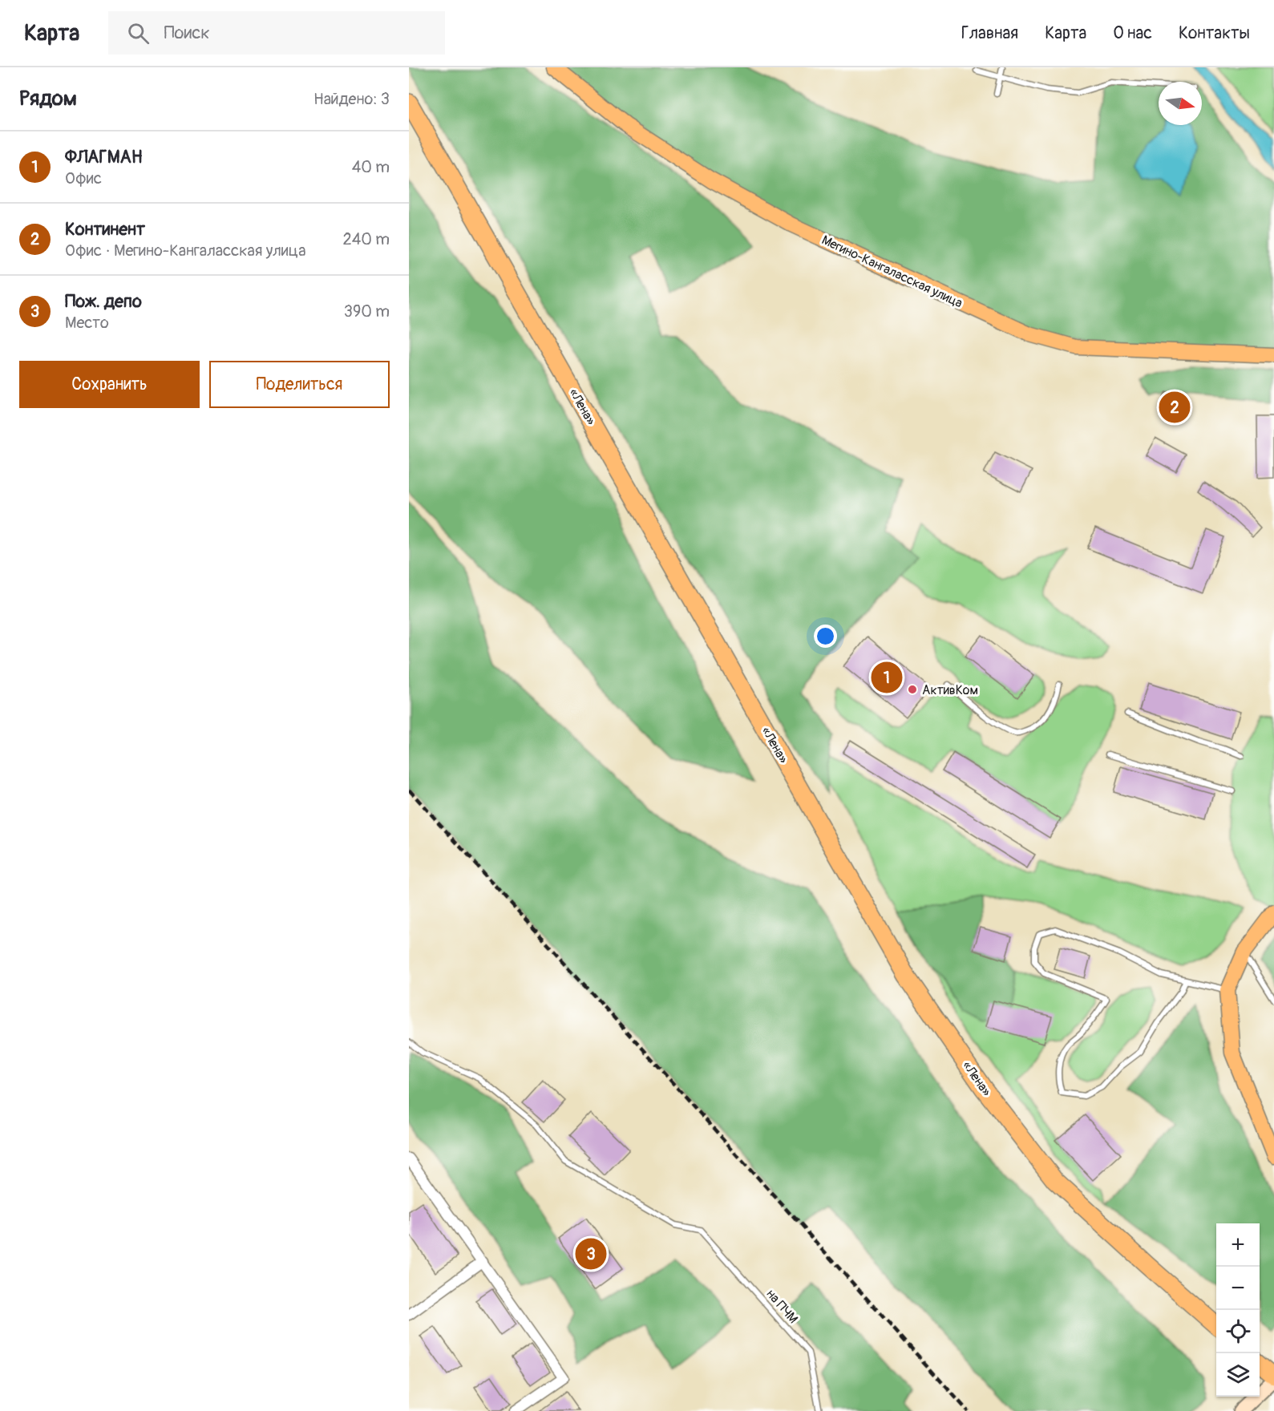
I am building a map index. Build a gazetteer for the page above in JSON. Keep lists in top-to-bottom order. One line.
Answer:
{"streets":{"highway":["«Лена»"],"main road":["Мегино-Кангаласская улица"],"lane":["на ПЧМ"]},"places":["АктивКом"],"north":"right","page":{"header":"Карта","search":"Поиск","nav":["Главная","Карта","О нас","Контакты"],"heading":["Рядом","Найдено: 3"],"list":[{"mark":"1","name":"ФЛАГМАН","note":"Офис","value":"40 m"},{"mark":"2","name":"Континент","note":"Офис · Мегино-Кангаласская улица","value":"240 m"},{"mark":"3","name":"Пож. депо","note":"Место","value":"390 m"}],"buttons":["Сохранить","Поделиться"],"pins":["2","1","3"],"map_buttons":["+","−"]}}
